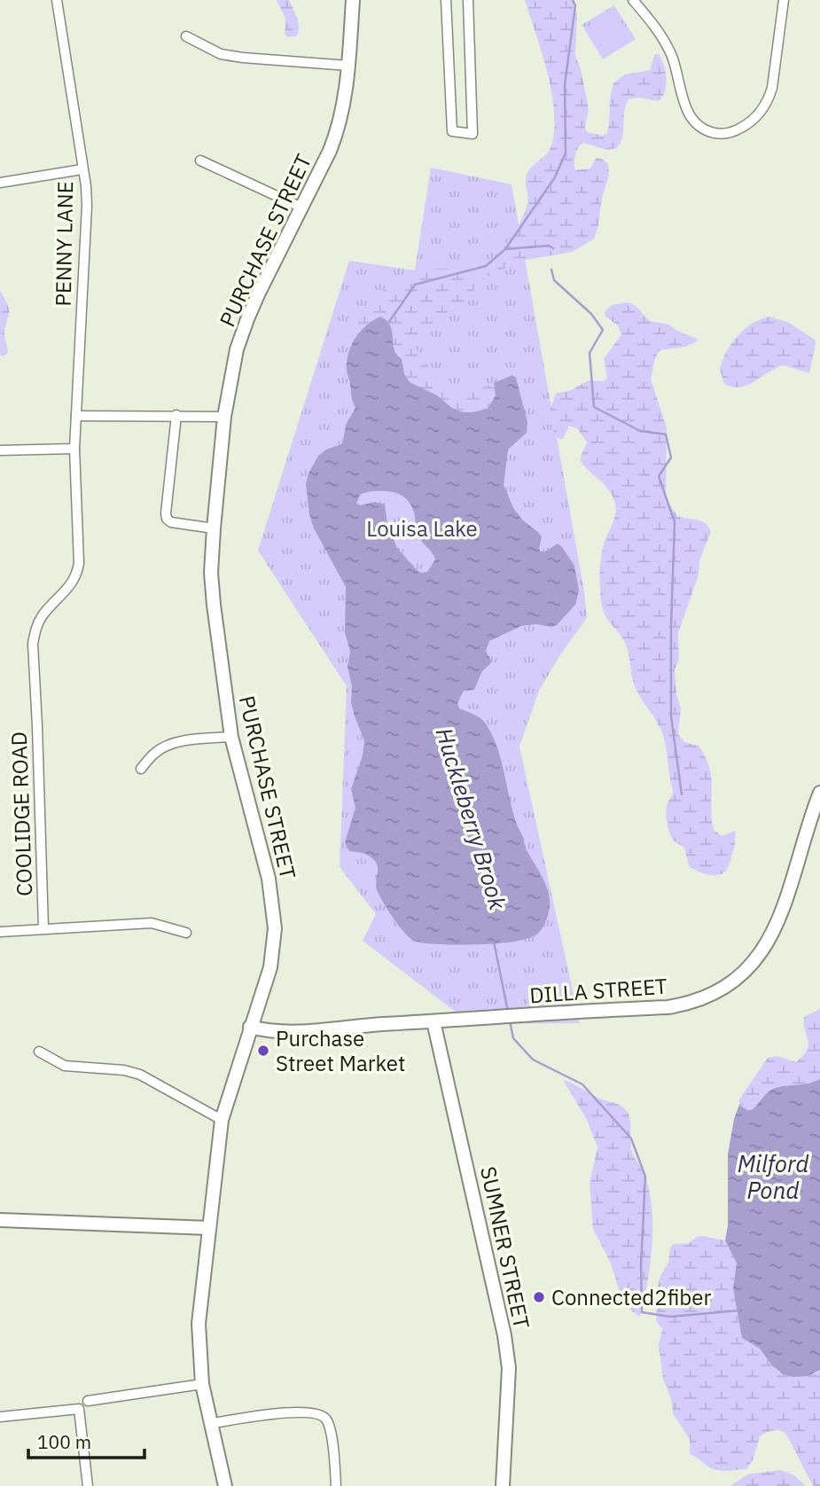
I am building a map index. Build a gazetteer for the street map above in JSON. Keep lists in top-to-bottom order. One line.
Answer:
{"streets":{"main road":["PURCHASE STREET","DILLA STREET","SUMNER STREET"],"street":["PENNY LANE","COOLIDGE ROAD"]},"crossings":[["PURCHASE STREET","DILLA STREET"],["PENNY LANE","COOLIDGE ROAD"],["DILLA STREET","SUMNER STREET"]],"water":["Huckleberry Brook","Milford Pond"],"parks":["Louisa Lake"],"places":["Purchase Street Market","Connected2fiber"],"scale_bar":"100 m"}
